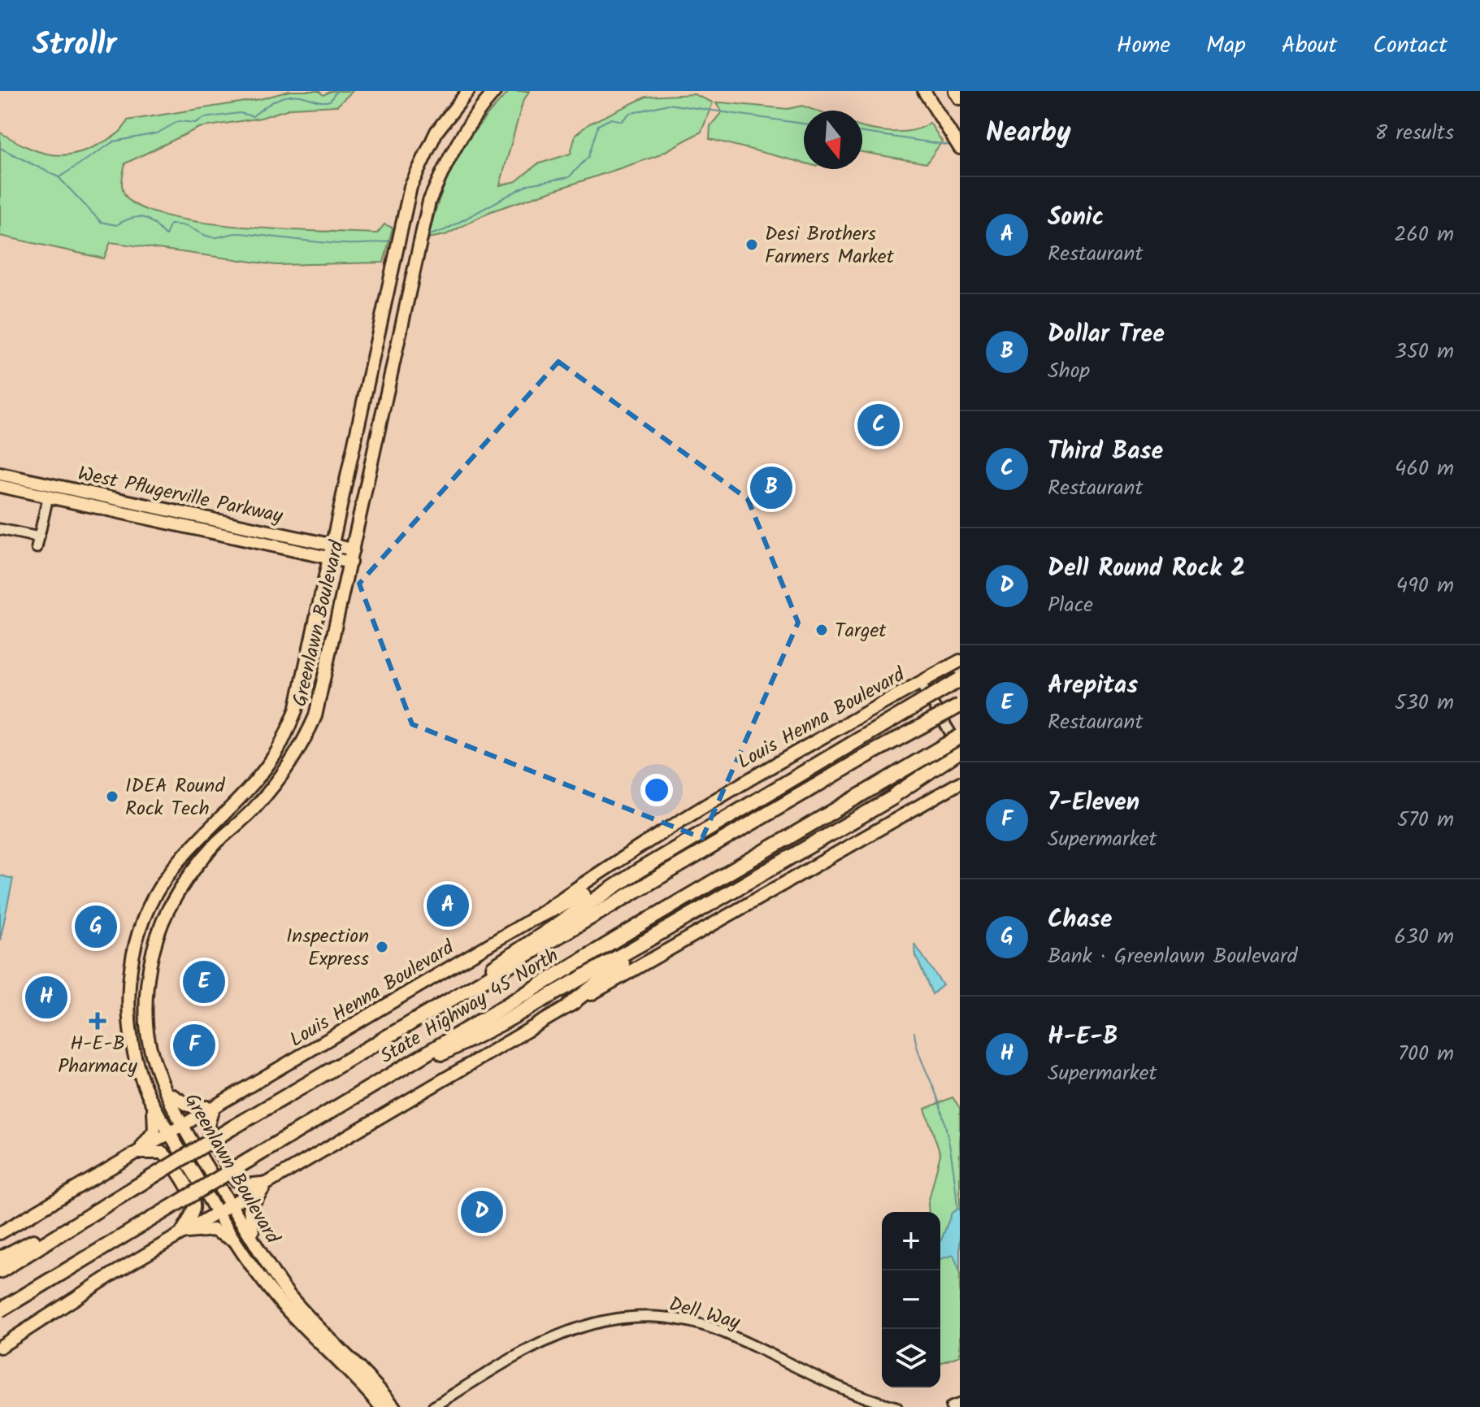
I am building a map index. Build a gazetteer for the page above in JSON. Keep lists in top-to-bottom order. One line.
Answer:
{"streets":{"highway":["State Highway 45 North"],"main road":["West Pflugerville Parkway","Greenlawn Boulevard","Louis Henna Boulevard"],"street":["Dell Way"]},"crossings":[["West Pflugerville Parkway","Greenlawn Boulevard"],["Greenlawn Boulevard","Louis Henna Boulevard"]],"places":{"other":["Desi Brothers Farmers Market","Target","IDEA Round Rock Tech","Inspection Express"],"health":["H-E-B Pharmacy"]},"north":"bottom","page":{"header":"Strollr","nav":["Home","Map","About","Contact"],"heading":["Nearby","8 results"],"list":[{"mark":"A","name":"Sonic","note":"Restaurant","value":"260 m"},{"mark":"B","name":"Dollar Tree","note":"Shop","value":"350 m"},{"mark":"C","name":"Third Base","note":"Restaurant","value":"460 m"},{"mark":"D","name":"Dell Round Rock 2","note":"Place","value":"490 m"},{"mark":"E","name":"Arepitas","note":"Restaurant","value":"530 m"},{"mark":"F","name":"7-Eleven","note":"Supermarket","value":"570 m"},{"mark":"G","name":"Chase","note":"Bank · Greenlawn Boulevard","value":"630 m"},{"mark":"H","name":"H-E-B","note":"Supermarket","value":"700 m"}],"pins":["C","B","A","G","E","H","F","D"],"map_buttons":["+","−"]}}
